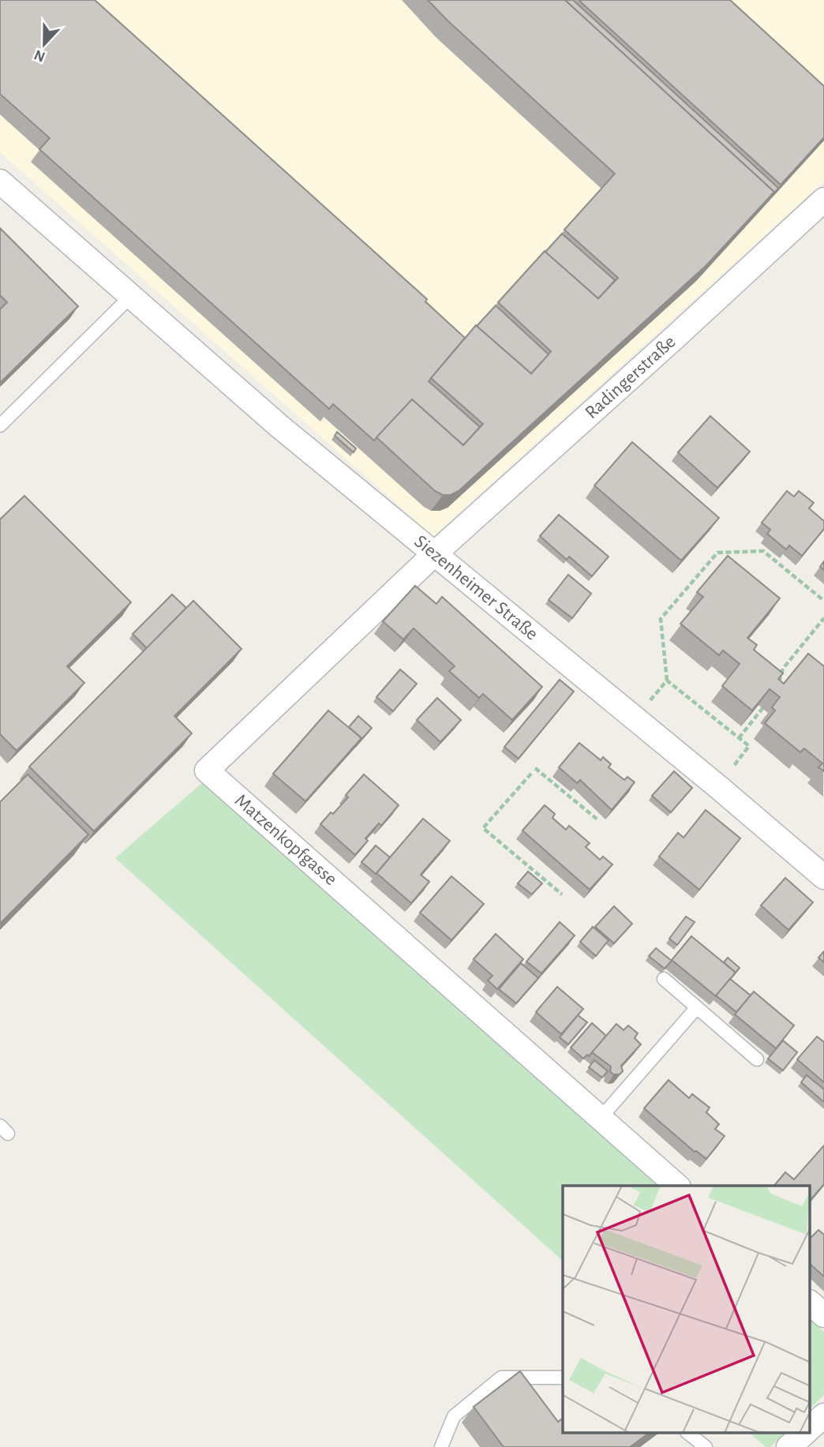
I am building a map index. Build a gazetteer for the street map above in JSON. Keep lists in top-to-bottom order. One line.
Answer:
{"streets":{"street":["Radingerstraße","Siezenheimer Straße","Matzenkopfgasse"]},"crossings":[["Radingerstraße","Siezenheimer Straße"],["Radingerstraße","Matzenkopfgasse"],["Siezenheimer Straße","Matzenkopfgasse"]],"north":"bottom"}
